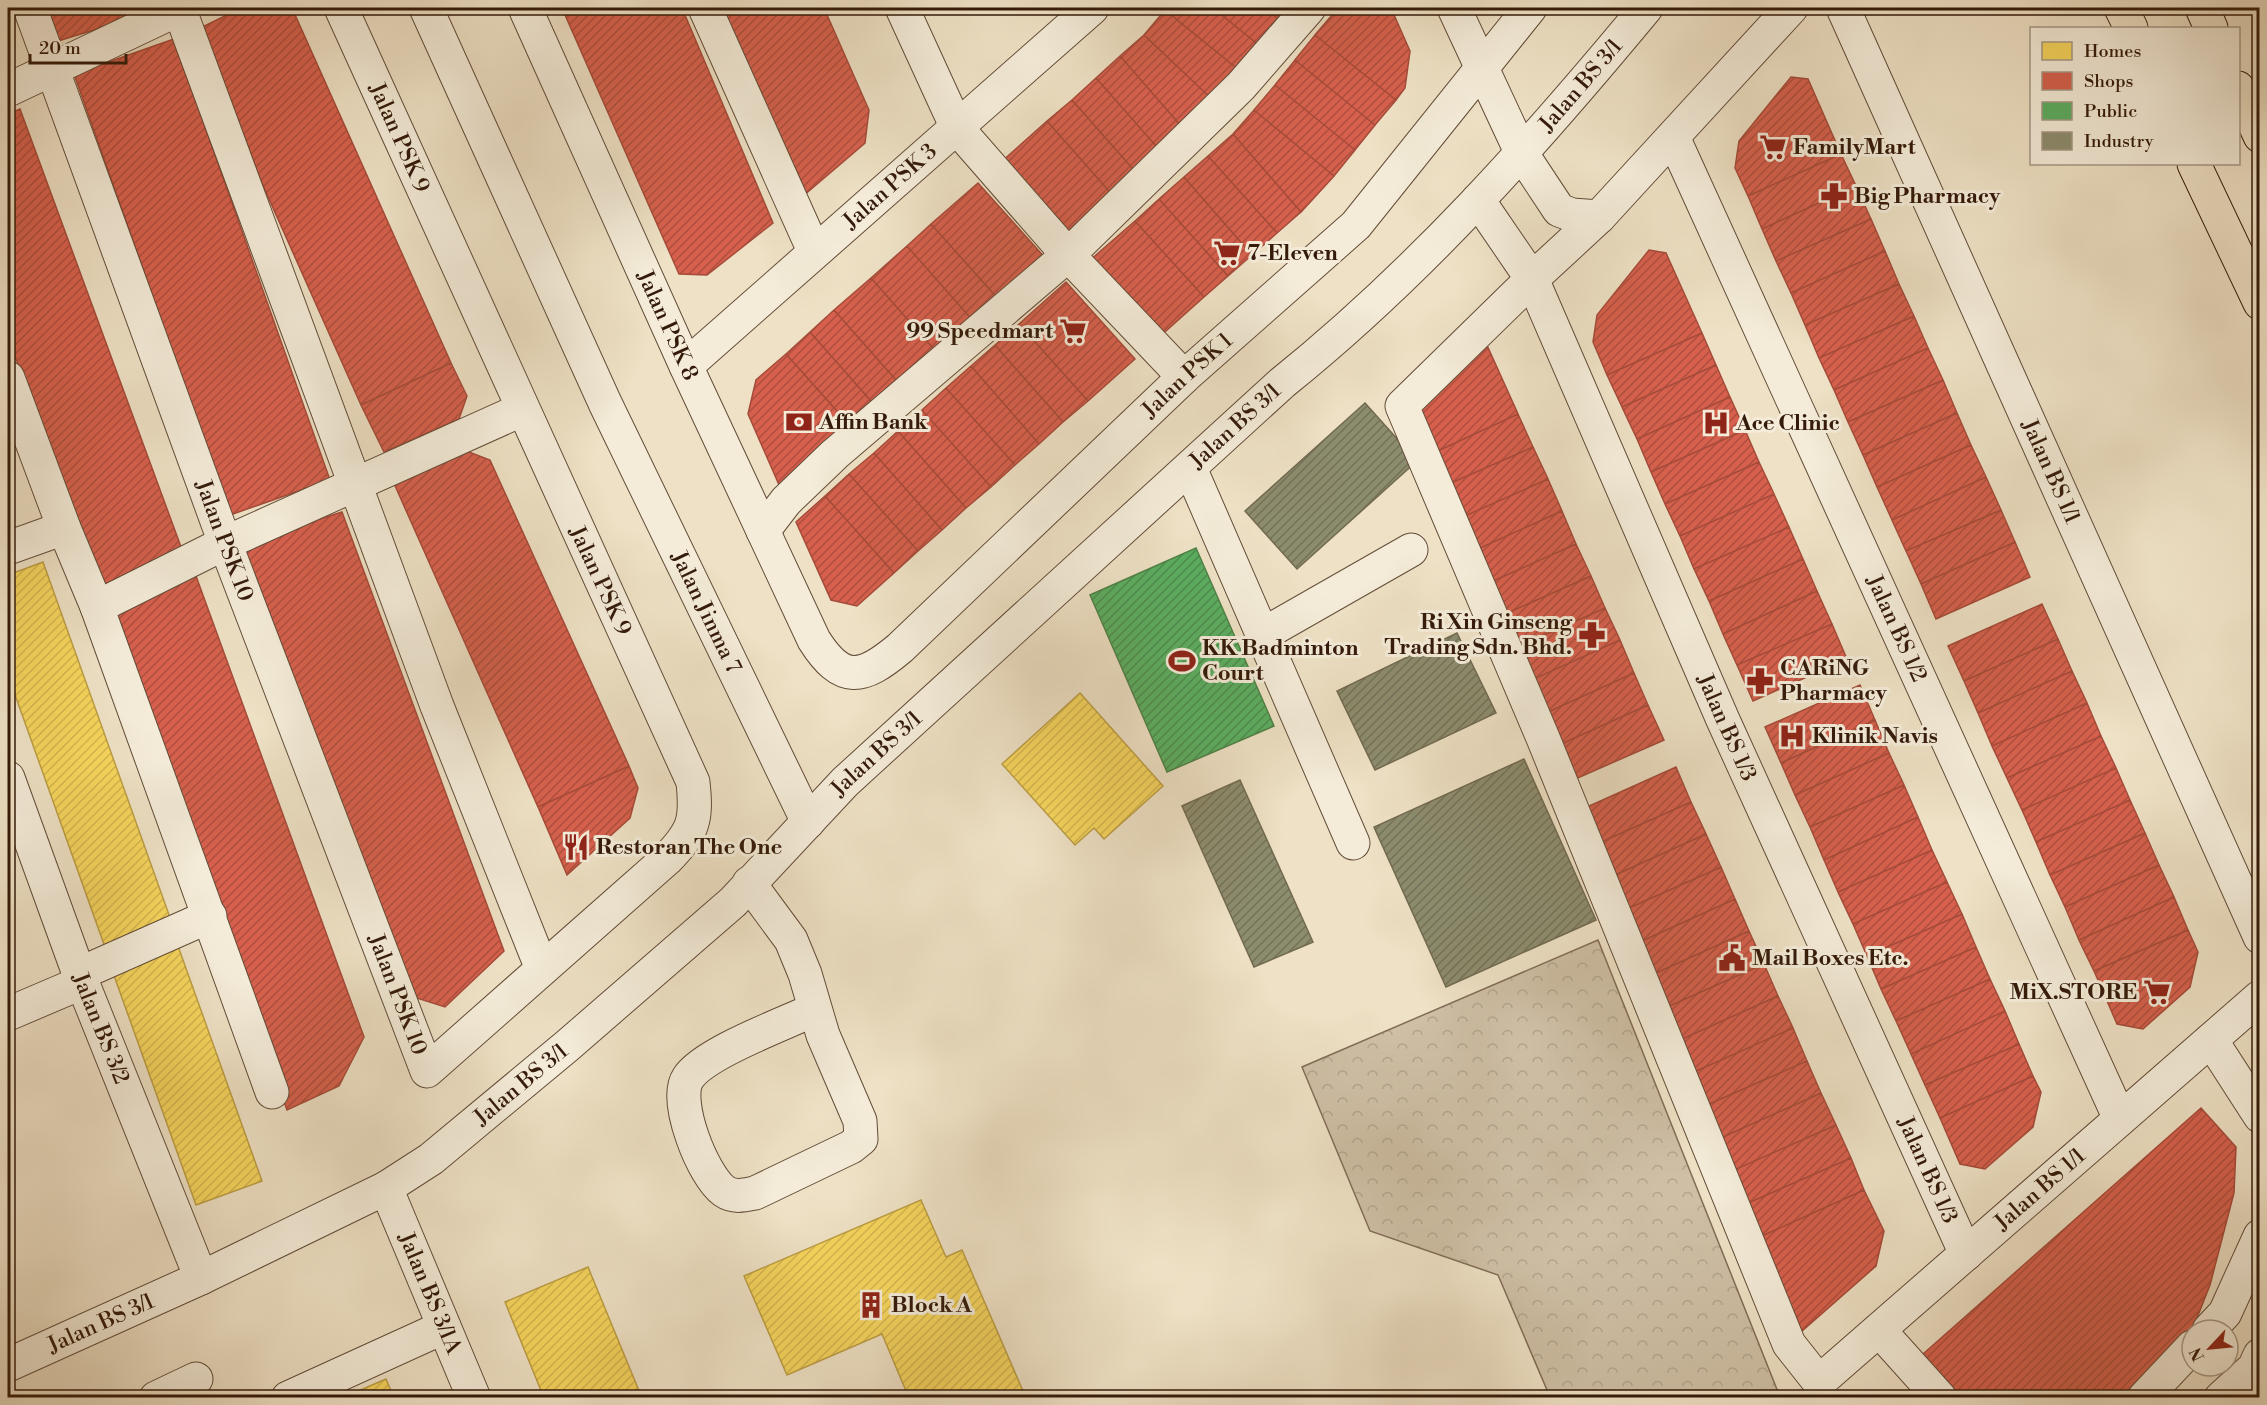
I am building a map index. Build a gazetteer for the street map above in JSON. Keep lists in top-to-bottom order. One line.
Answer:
{"streets":{"street":["Jalan BS 3/1","Jalan PSK 9","Jalan PSK 3","Jalan PSK 8","Jalan PSK 1","Jalan BS 1/1","Jalan PSK 10","Jalan Jinma 7","Jalan BS 1/2","Jalan BS 1/3","Jalan BS 3/2","Jalan BS 3/1A"]},"crossings":[["Jalan BS 3/1","Jalan Jinma 7"],["Jalan BS 3/1","Jalan BS 1/3"],["Jalan BS 3/1","Jalan BS 3/2"],["Jalan BS 3/1","Jalan BS 3/1A"],["Jalan PSK 9","Jalan PSK 10"],["Jalan PSK 3","Jalan PSK 8"],["Jalan PSK 8","Jalan PSK 1"],["Jalan BS 1/1","Jalan BS 1/2"],["Jalan BS 1/1","Jalan BS 1/3"]],"places":{"supermarket":["FamilyMart","7-Eleven","99 Speedmart","MiX.STORE"],"pharmacy":["Big Pharmacy","Ri Xin Ginseng Trading Sdn. Bhd.","CARiNG Pharmacy"],"bank":["Affin Bank"],"hospital":["Ace Clinic","Klinik Navis"],"sports":["KK Badminton Court"],"restaurant":["Restoran The One"],"public building":["Mail Boxes Etc."],"building":["Block A"]},"legend":["Homes","Shops","Public","Industry"],"scale_bar":"20 m","north":"bottom left"}
